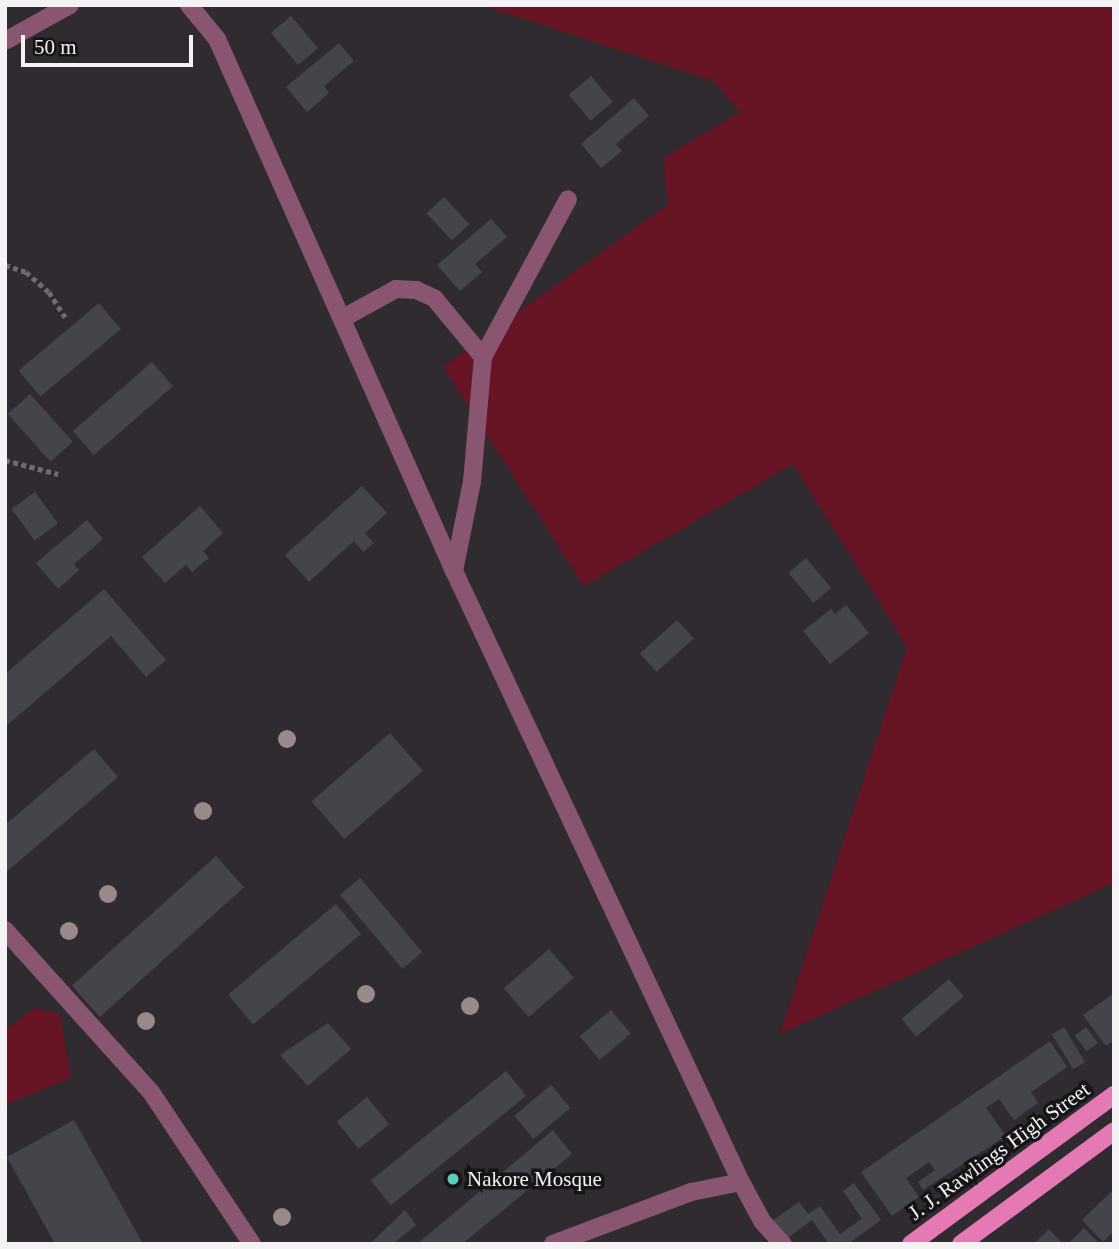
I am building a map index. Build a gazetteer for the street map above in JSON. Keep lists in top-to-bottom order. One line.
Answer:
{"streets":{"main road":["J. J. Rawlings High Street"]},"places":["Nakore Mosque"],"scale_bar":"50 m"}
